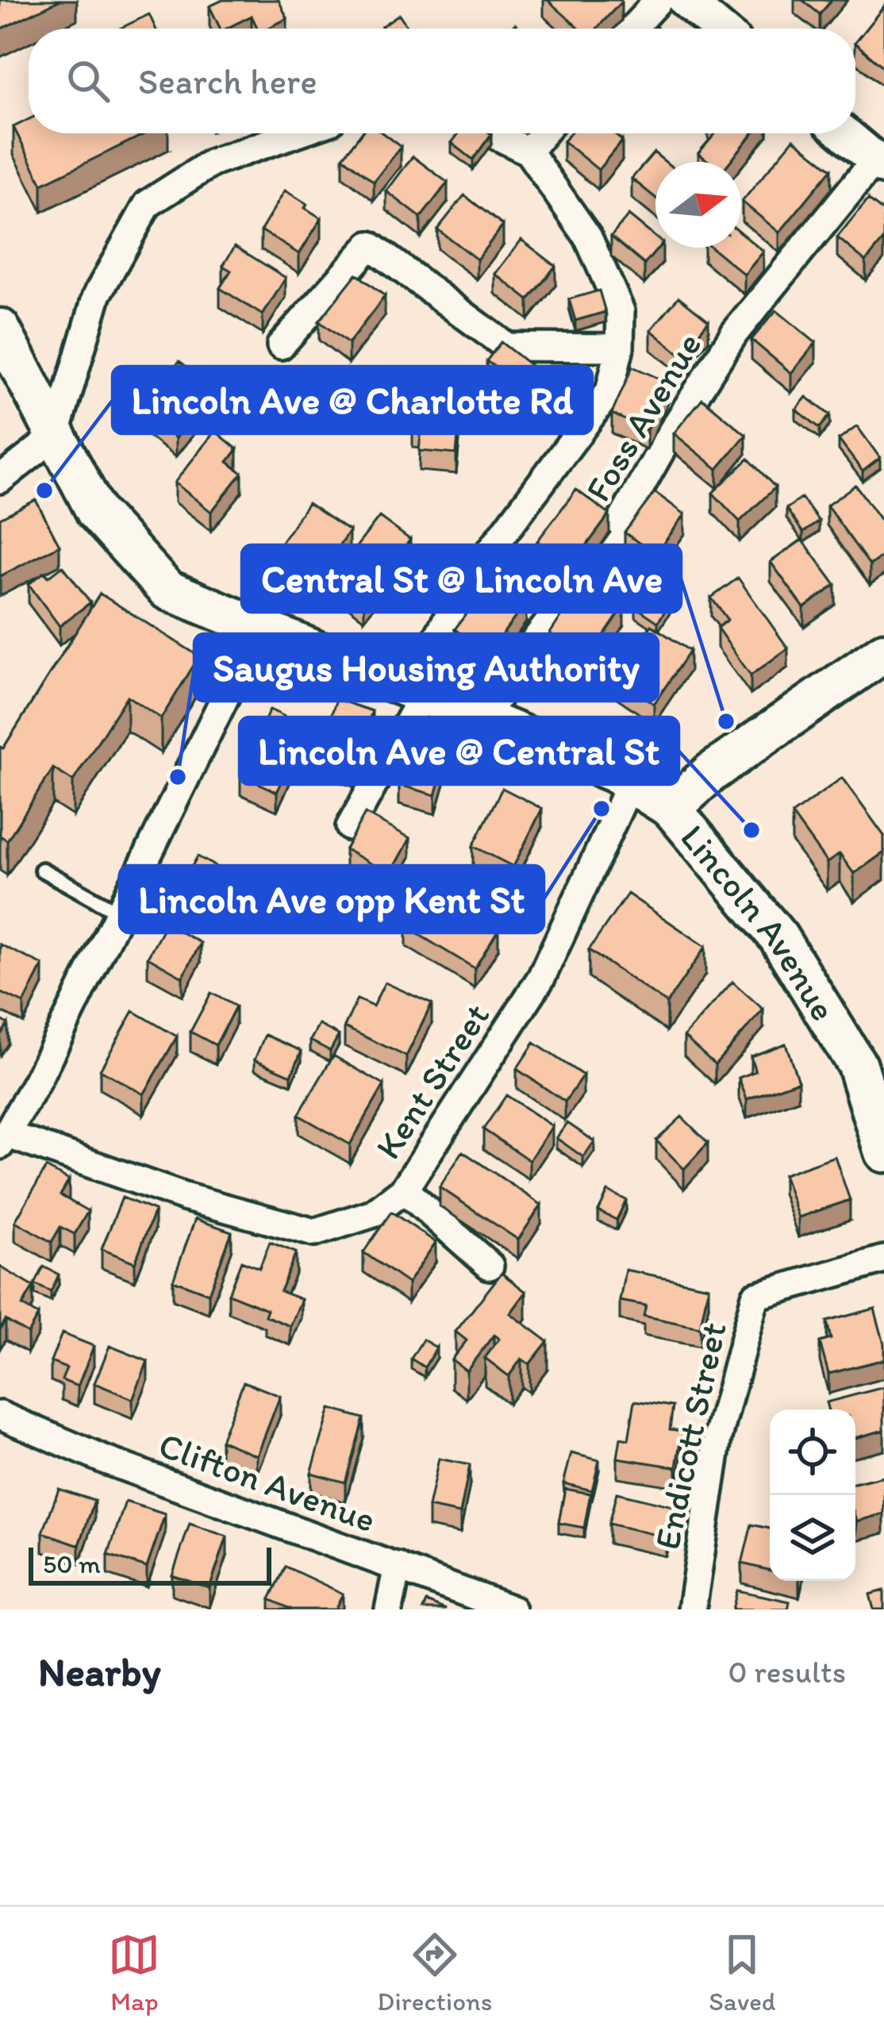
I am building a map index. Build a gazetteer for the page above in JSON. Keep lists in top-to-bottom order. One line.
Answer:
{"streets":{"main road":["Lincoln Avenue"],"street":["Foss Avenue","Kent Street","Endicott Street","Clifton Avenue"]},"crossings":[["Foss Avenue","Lincoln Avenue"],["Lincoln Avenue","Kent Street"]],"places":["Lincoln Ave @ Charlotte Rd","Central St @ Lincoln Ave","Saugus Housing Authority","Lincoln Ave opp Kent St","Lincoln Ave @ Central St"],"scale_bar":"50 m","north":"right","page":{"search":"Search here","scale":"50 m","heading":["Nearby","0 results"],"nav":["Map","Directions","Saved"]}}
